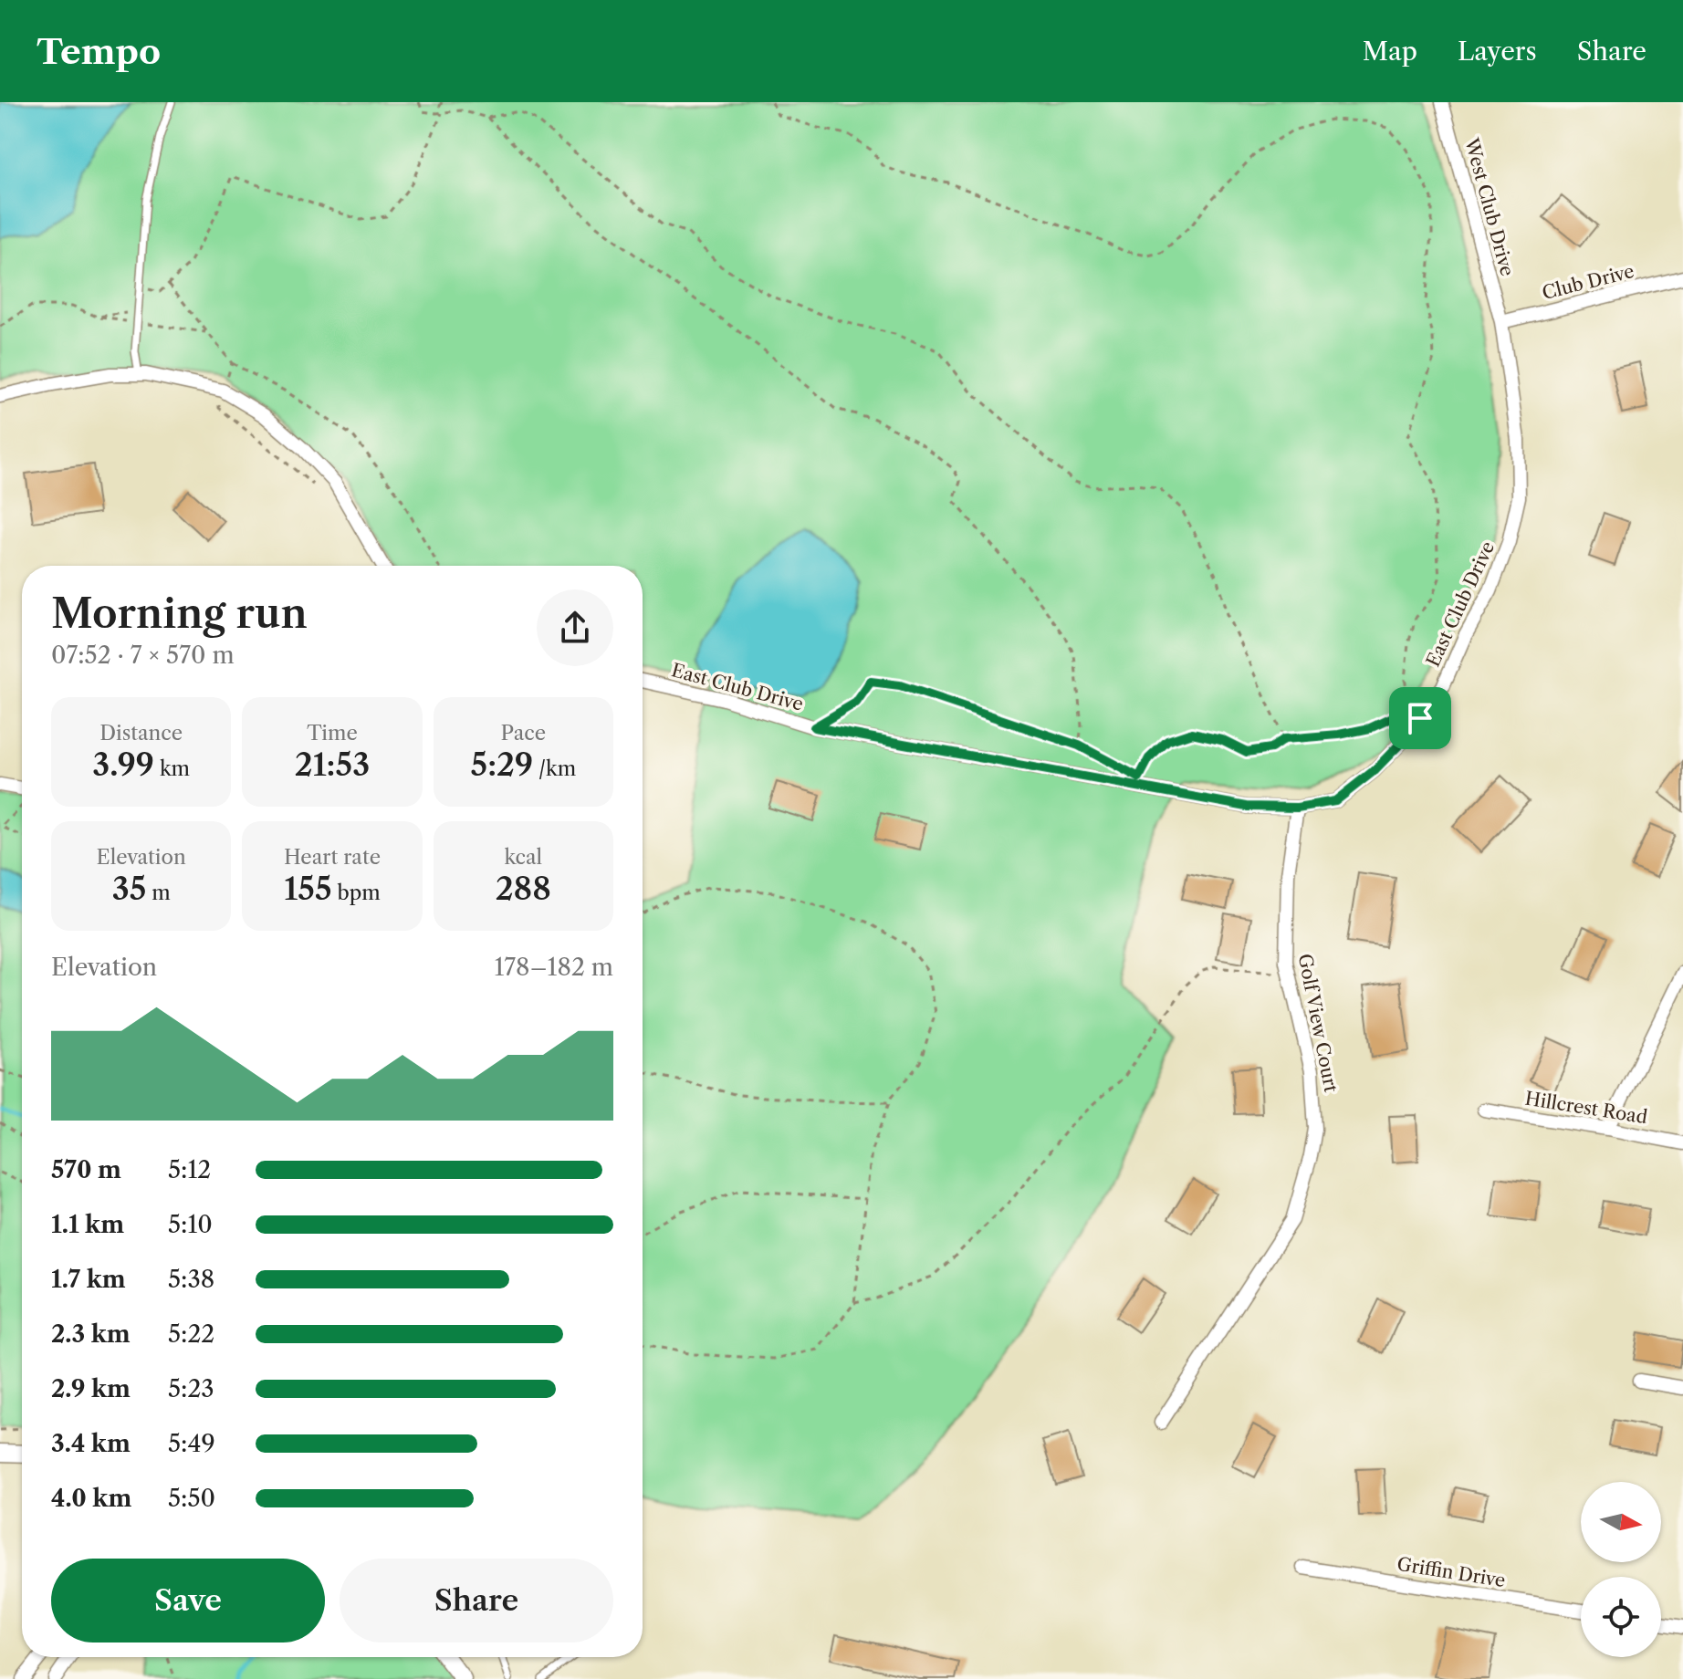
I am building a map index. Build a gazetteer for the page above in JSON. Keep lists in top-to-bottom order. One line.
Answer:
{"streets":{"street":["West Club Drive","Club Drive","East Club Drive","Golf View Court","Hillcrest Road","Griffin Drive"]},"crossings":[["West Club Drive","Club Drive"],["West Club Drive","East Club Drive"],["Club Drive","East Club Drive"],["East Club Drive","Golf View Court"]],"north":"right","page":{"header":"Tempo","nav":["Map","Layers","Share"],"heading":["Morning run","07:52 · 7 × 570 m"],"stats":[["Distance","3.99 km"],["Time","21:53"],["Pace","5:29 /km"],["Elevation","35 m"],["Heart rate","155 bpm"],["kcal","288"]],"chart":["Elevation","178–182 m"],"list":[{"name":"570 m","note":"5:12"},{"name":"1.1 km","note":"5:10"},{"name":"1.7 km","note":"5:38"},{"name":"2.3 km","note":"5:22"},{"name":"2.9 km","note":"5:23"},{"name":"3.4 km","note":"5:49"},{"name":"4.0 km","note":"5:50"}],"buttons":["Save","Share"]}}
